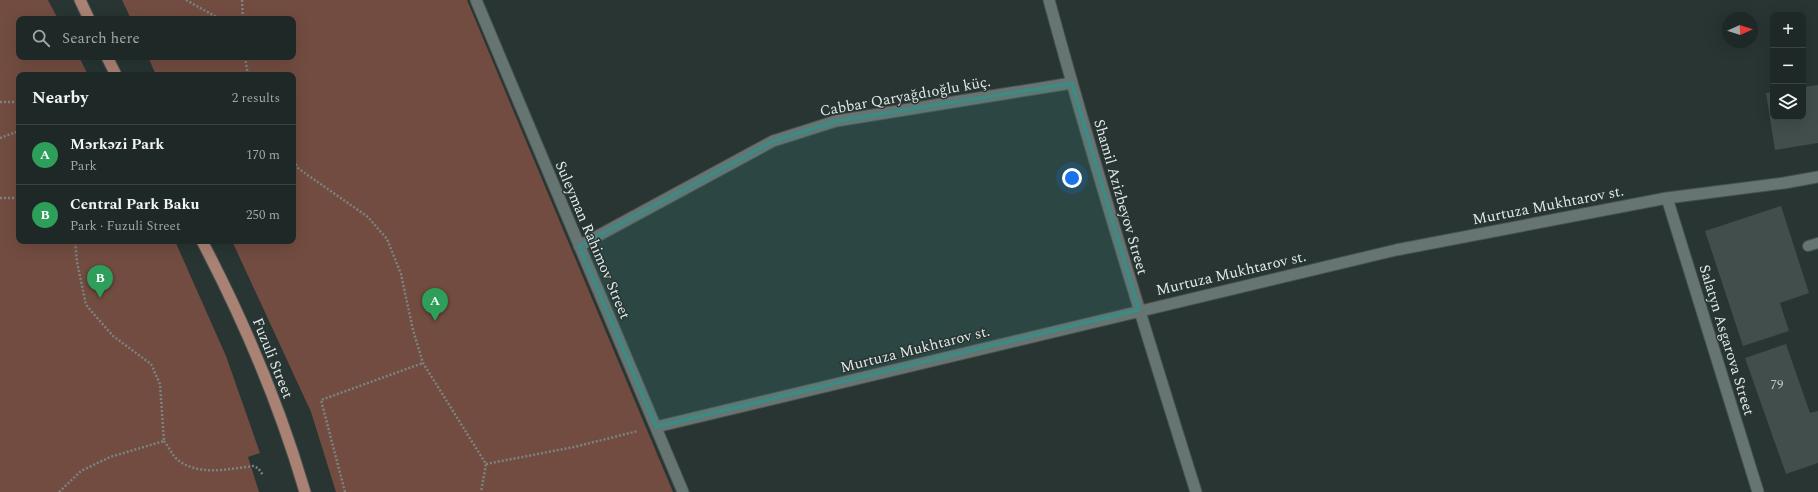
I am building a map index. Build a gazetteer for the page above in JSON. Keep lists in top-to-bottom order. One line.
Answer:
{"streets":{"main road":["Fuzuli Street"],"street":["Cabbar Qaryağdıoğlu küç.","Shamil Azizbeyov Street","Murtuza Mukhtarov st.","Suleyman Rahimov Street","Salatyn Asgarova Street"]},"crossings":[["Cabbar Qaryağdıoğlu küç.","Shamil Azizbeyov Street"],["Cabbar Qaryağdıoğlu küç.","Suleyman Rahimov Street"],["Shamil Azizbeyov Street","Murtuza Mukhtarov st."],["Murtuza Mukhtarov st.","Suleyman Rahimov Street"],["Murtuza Mukhtarov st.","Salatyn Asgarova Street"]],"house_numbers":["79"],"north":"right","page":{"map_buttons":["+","−"],"search":"Search here","heading":["Nearby","2 results"],"list":[{"mark":"A","name":"Mərkəzi Park","note":"Park","value":"170 m"},{"mark":"B","name":"Central Park Baku","note":"Park · Fuzuli Street","value":"250 m"}],"pins":["B","A"]}}
